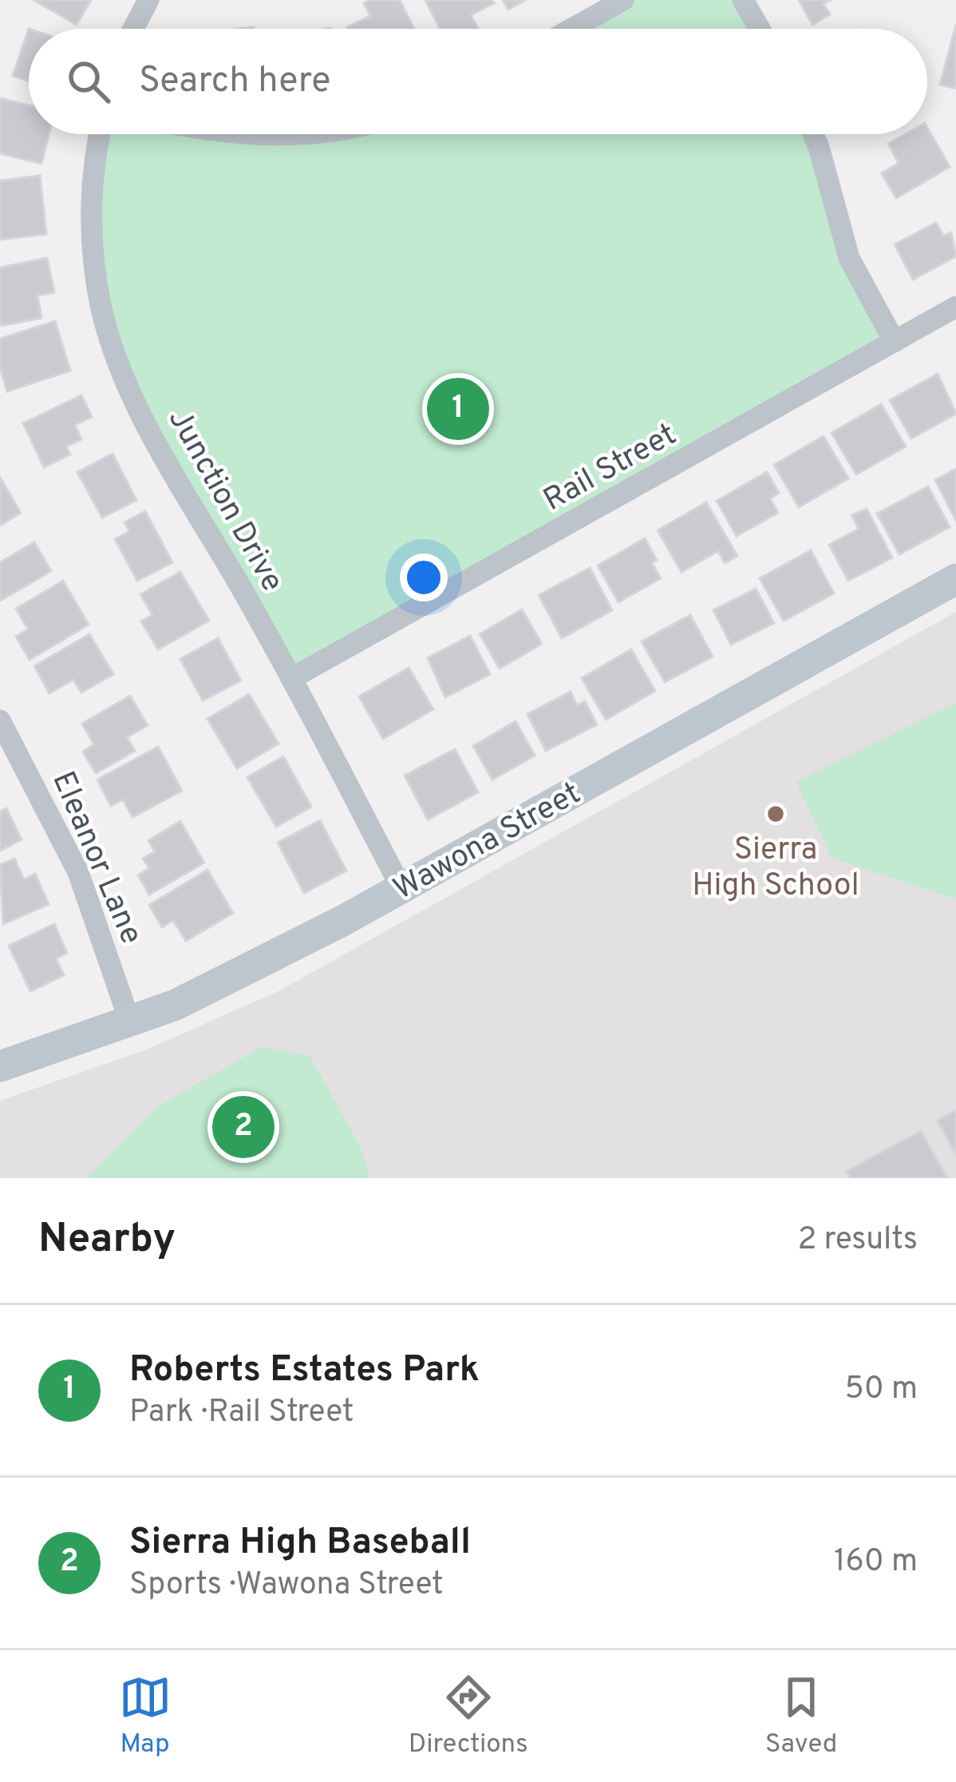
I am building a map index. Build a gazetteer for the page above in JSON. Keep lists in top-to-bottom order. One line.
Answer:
{"streets":{"street":["Rail Street","Junction Drive","Wawona Street","Eleanor Lane"]},"crossings":[["Rail Street","Junction Drive"],["Junction Drive","Wawona Street"],["Wawona Street","Eleanor Lane"]],"places":["Sierra High School"],"page":{"search":"Search here","pins":["1","2"],"heading":["Nearby","2 results"],"list":[{"mark":"1","name":"Roberts Estates Park","note":"Park · Rail Street","value":"50 m"},{"mark":"2","name":"Sierra High Baseball","note":"Sports · Wawona Street","value":"160 m"}],"nav":["Map","Directions","Saved"]}}
